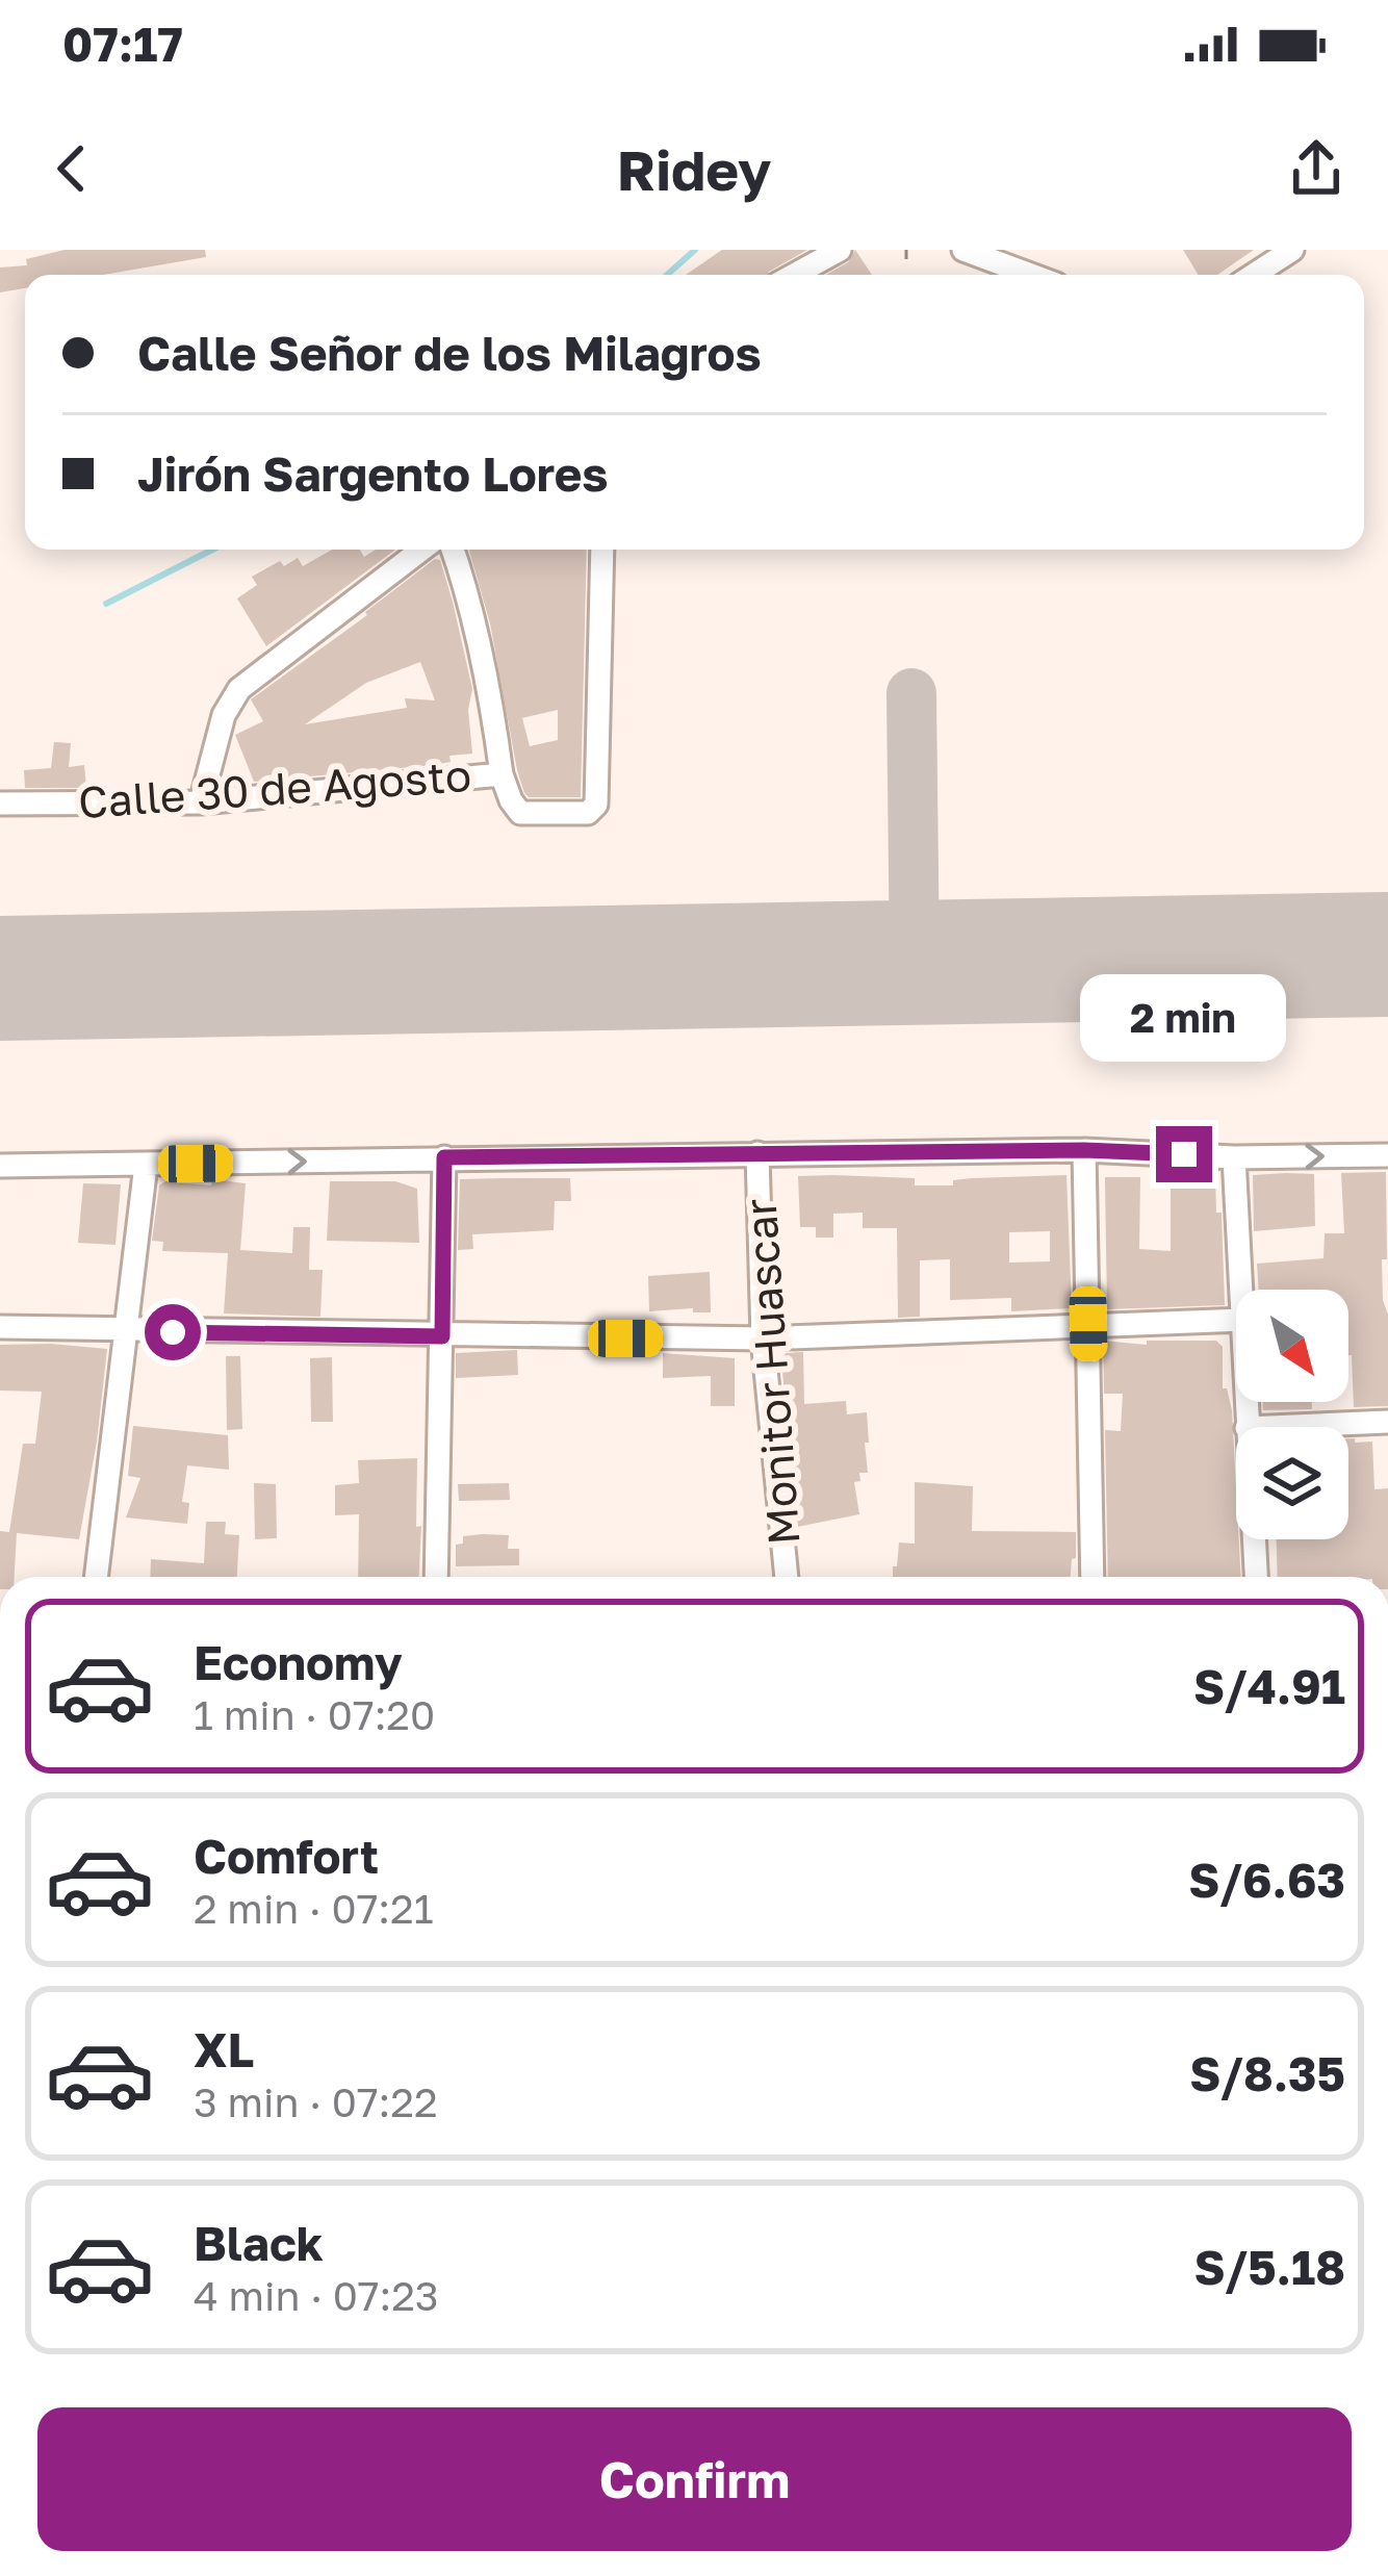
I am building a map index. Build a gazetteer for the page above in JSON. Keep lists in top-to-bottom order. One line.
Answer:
{"streets":{"street":["Calle 30 de Agosto","Monitor Huascar"]},"north":"bottom right","page":{"status":"07:17","header":"Ridey","banner":["Calle Señor de los Milagros","Jirón Sargento Lores"],"bubble":"2 min","list":[{"name":"Economy","note":"1 min · 07:20","value":"S/4.91"},{"name":"Comfort","note":"2 min · 07:21","value":"S/6.63"},{"name":"XL","note":"3 min · 07:22","value":"S/8.35"},{"name":"Black","note":"4 min · 07:23","value":"S/5.18"}],"buttons":"Confirm"}}
